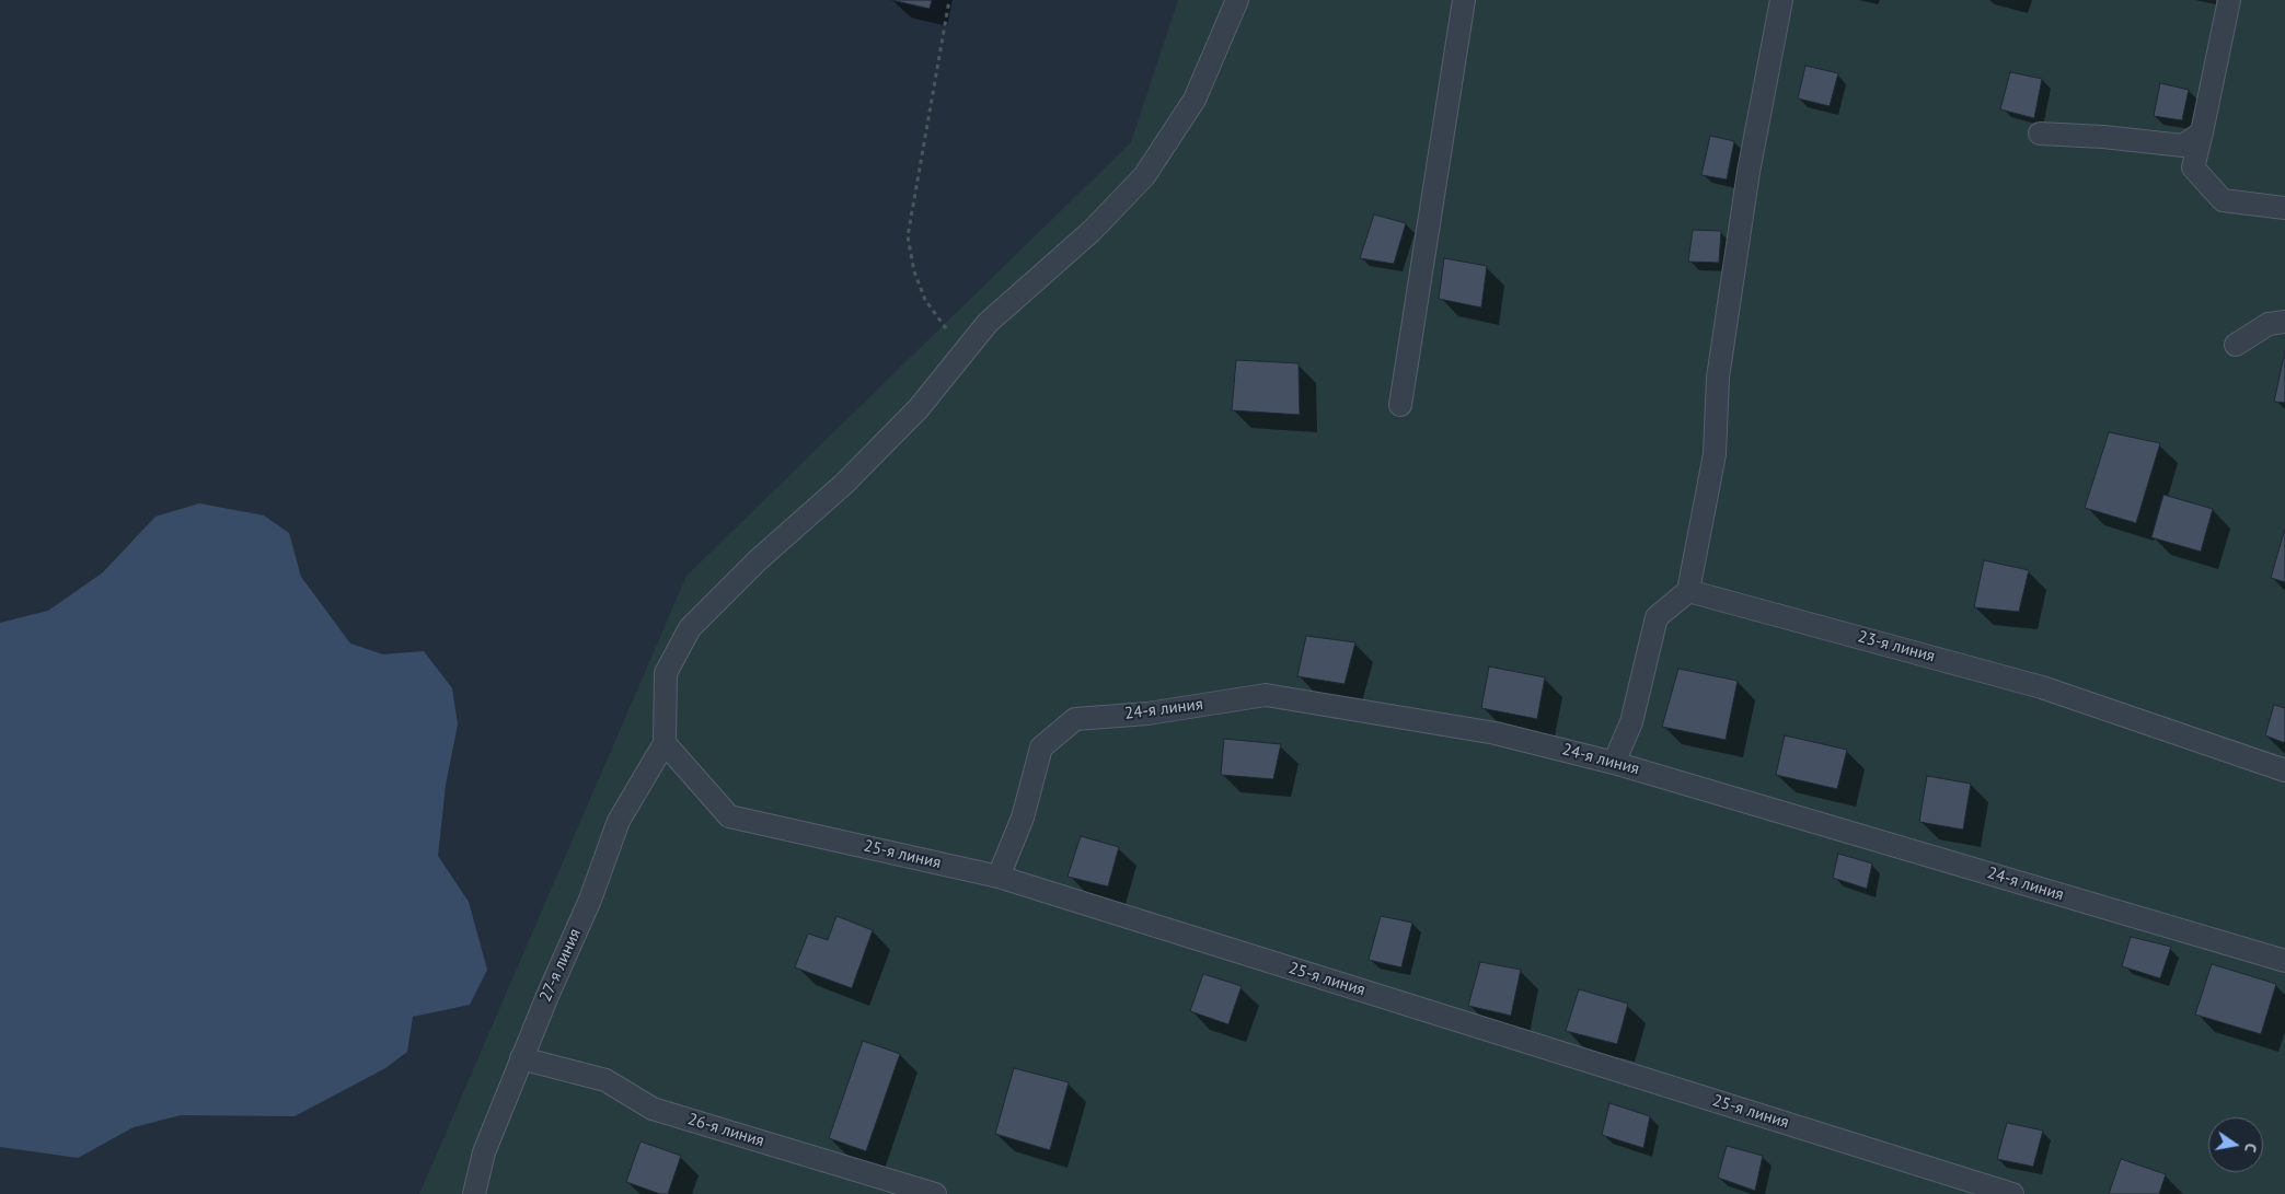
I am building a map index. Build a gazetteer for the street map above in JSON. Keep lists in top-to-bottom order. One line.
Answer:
{"streets":{"lane":["23-я линия","24-я линия","25-я линия","27-я линия","26-я линия"]},"crossings":[["24-я линия","25-я линия"],["25-я линия","27-я линия"],["27-я линия","26-я линия"]],"north":"right"}
